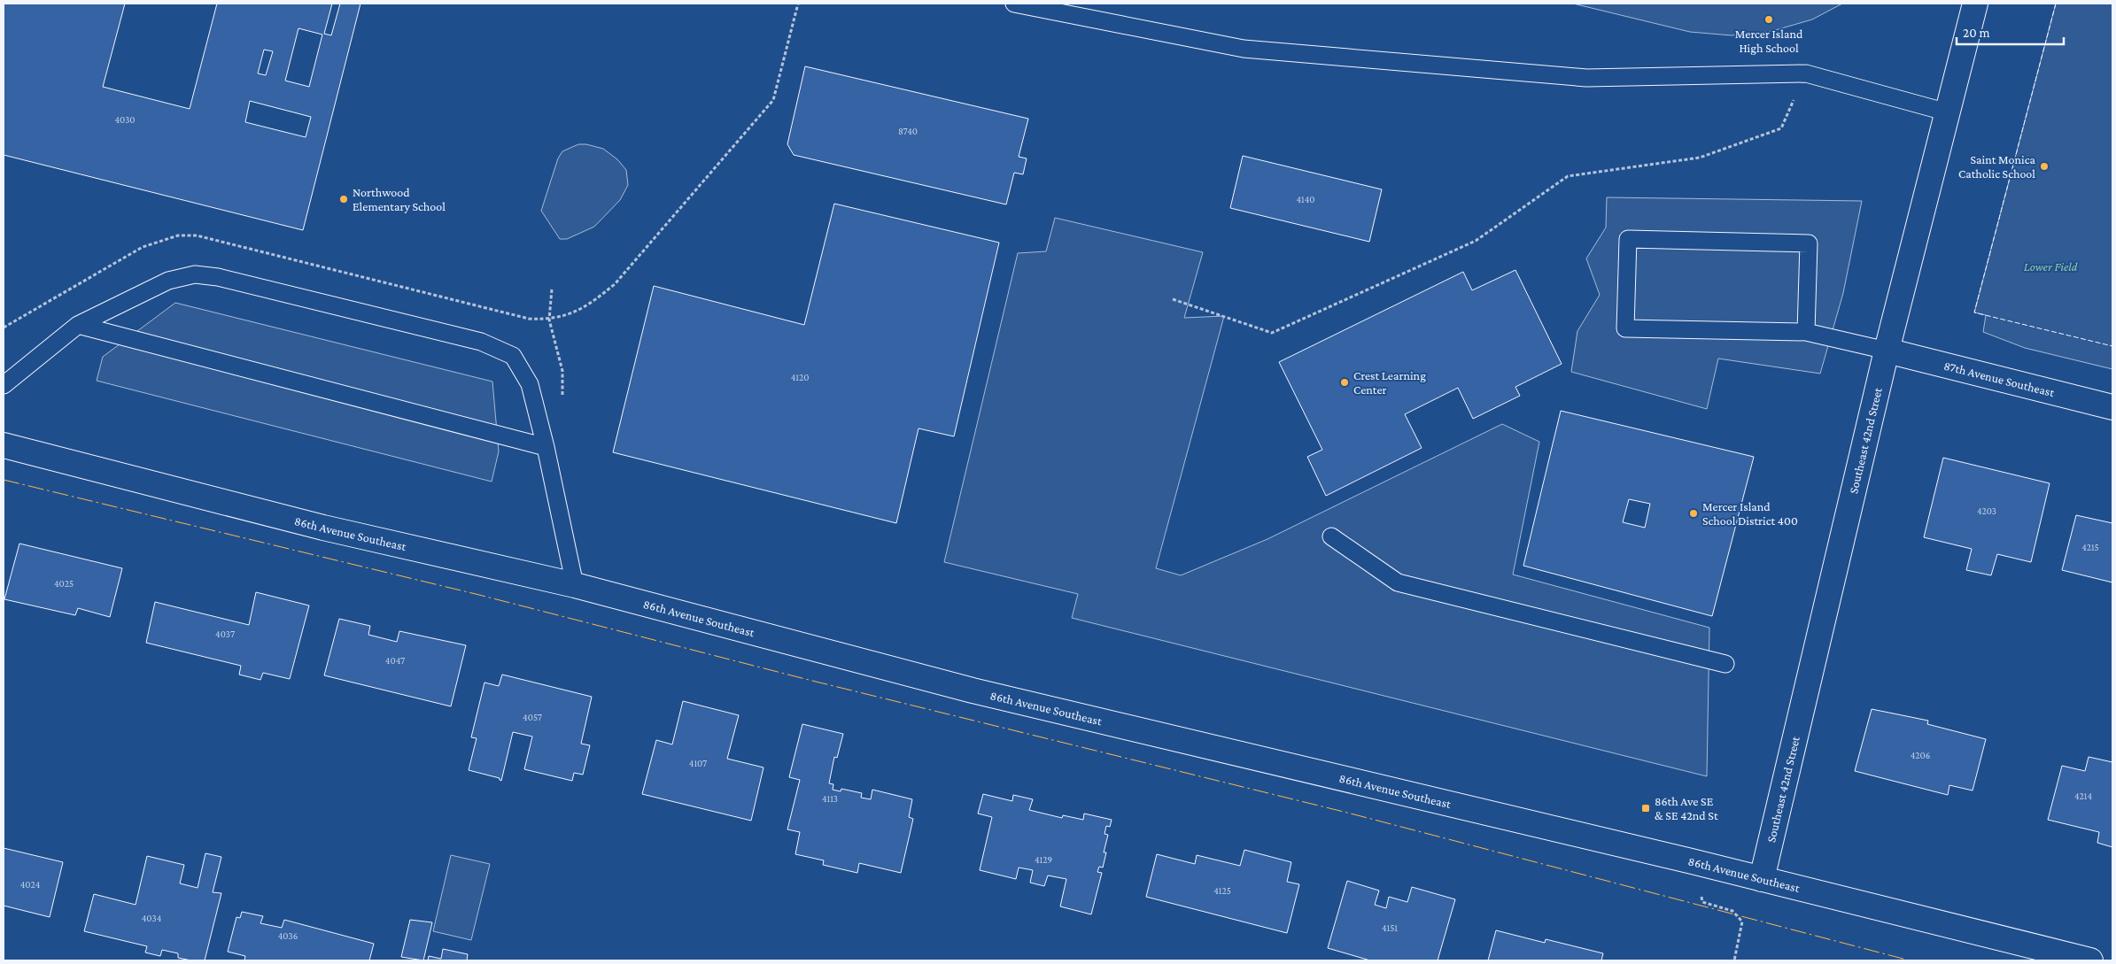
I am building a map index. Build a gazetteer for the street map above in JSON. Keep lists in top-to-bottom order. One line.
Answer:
{"streets":{"street":["87th Avenue Southeast","Southeast 42nd Street","86th Avenue Southeast"]},"crossings":[["87th Avenue Southeast","Southeast 42nd Street"],["Southeast 42nd Street","86th Avenue Southeast"]],"parks":["Lower Field"],"places":{"other":["Mercer Island High School","Saint Monica Catholic School","Northwood Elementary School","Crest Learning Center","Mercer Island School District 400"],"transit":["86th Ave SE & SE 42nd St"]},"house_numbers":["4030","8740","4140","4120","4203","4215","4025","4037","4047","4057","4206","4107","4214","4113","4129","4024","4125","4034","4151","4036"],"scale_bar":"20 m"}
